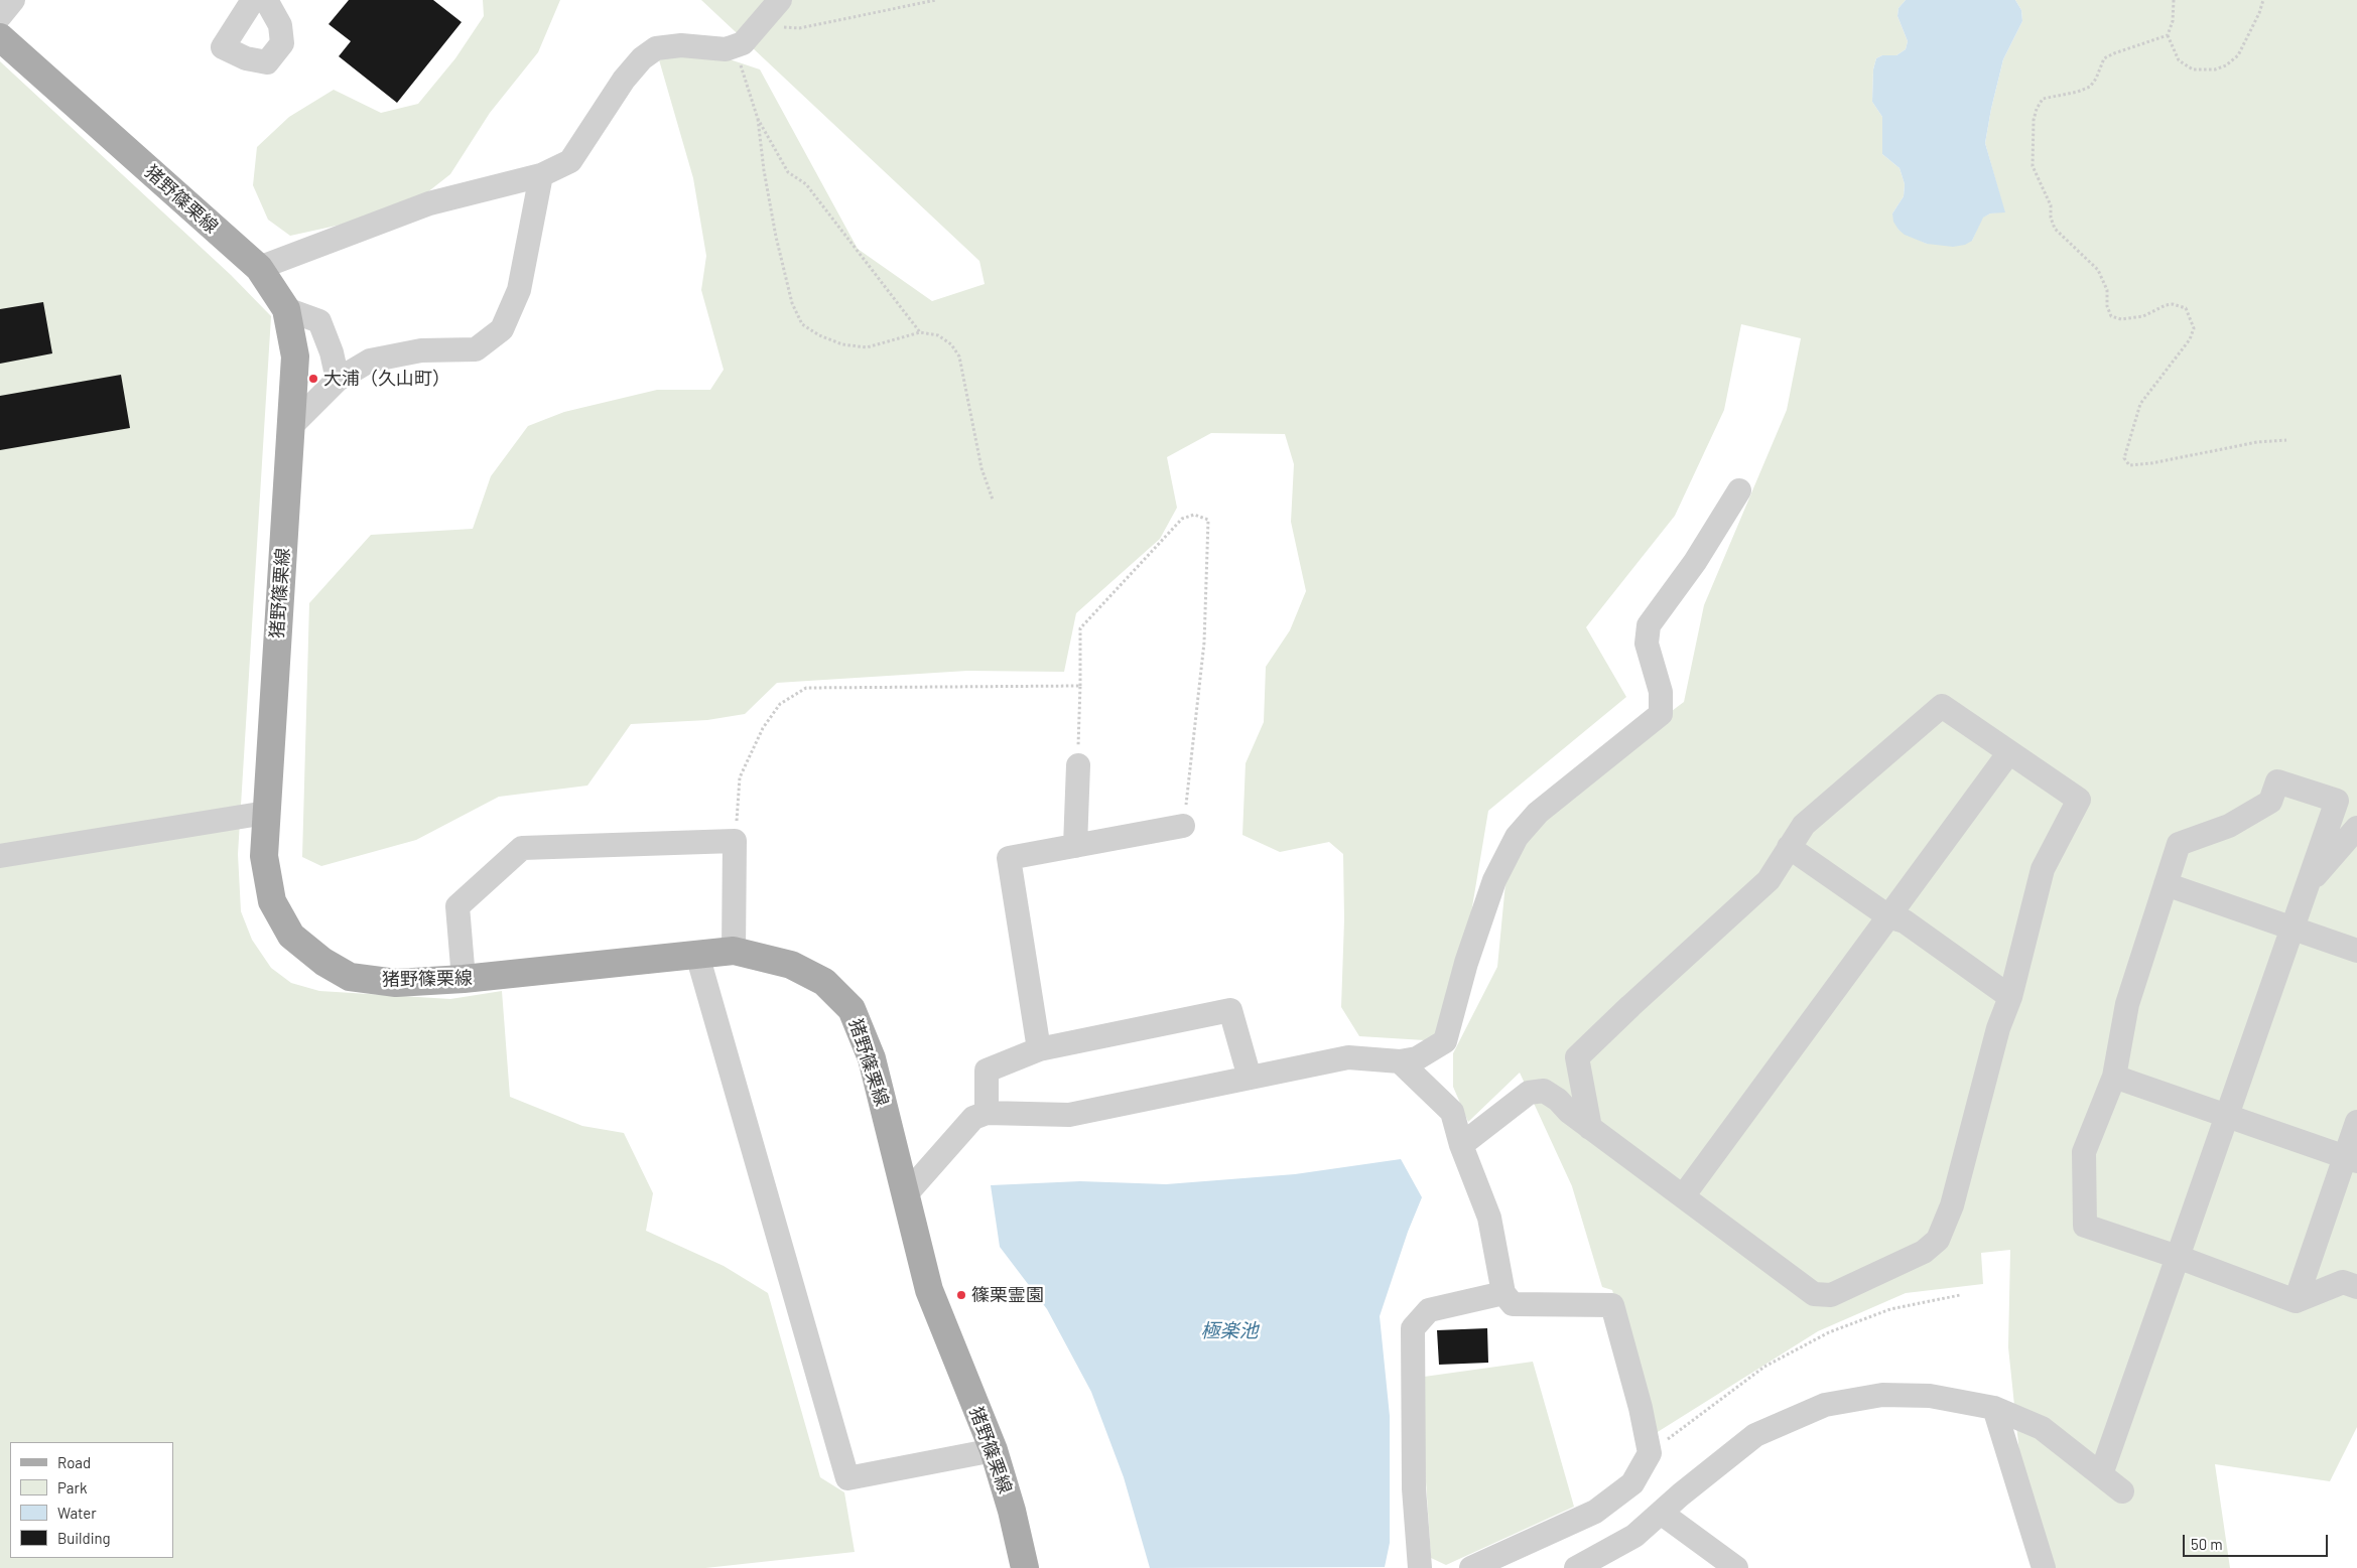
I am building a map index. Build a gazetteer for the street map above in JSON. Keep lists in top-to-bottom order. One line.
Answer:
{"streets":{"main road":["猪野篠栗線"]},"water":["極楽池"],"places":["大浦（久山町）","篠栗霊園"],"legend":["Road","Park","Water","Building"],"scale_bar":"50 m"}
